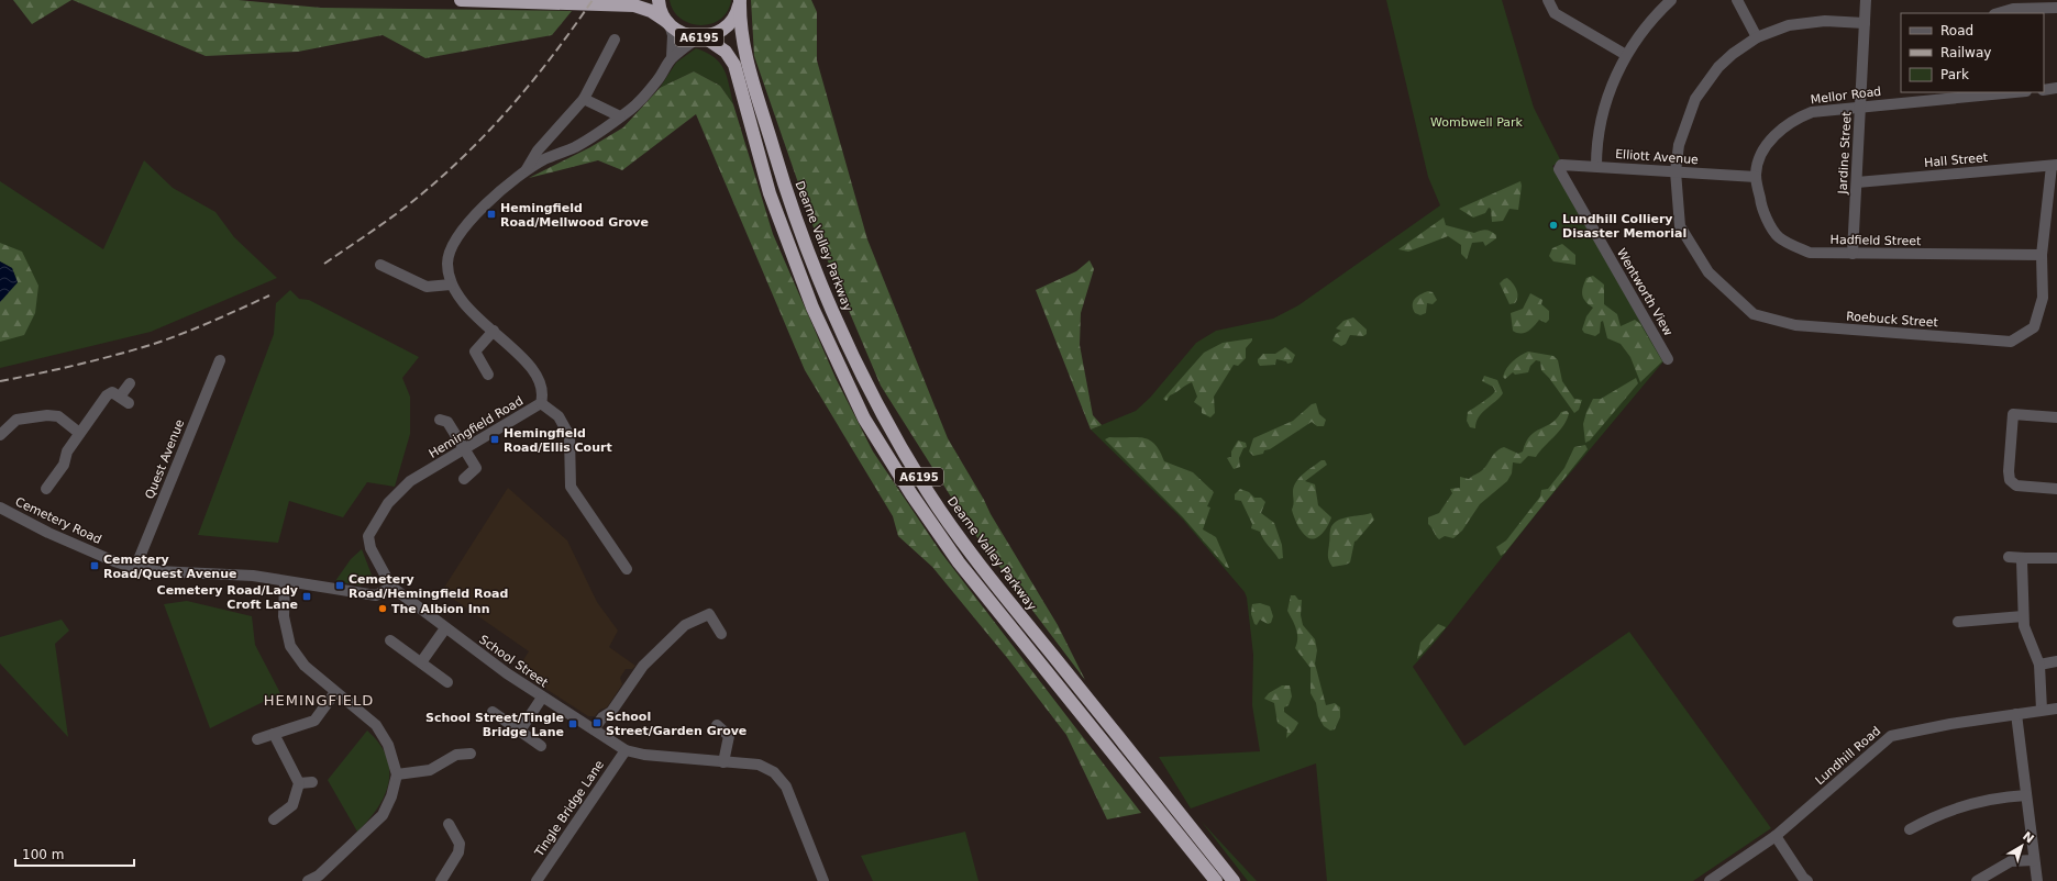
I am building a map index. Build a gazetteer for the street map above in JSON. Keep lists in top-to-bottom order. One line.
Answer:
{"streets":{"highway":["A6195","Dearne Valley Parkway"],"street":["Mellor Road","Jardine Street","Elliott Avenue","Hall Street","Hadfield Street","Wentworth View","Roebuck Street","Hemingfield Road","Quest Avenue","Cemetery Road","School Street","Lundhill Road","Tingle Bridge Lane"]},"crossings":[["A6195","Dearne Valley Parkway"],["A6195","Hemingfield Road"],["Mellor Road","Jardine Street"],["Mellor Road","Elliott Avenue"],["Mellor Road","Hadfield Street"],["Jardine Street","Hall Street"],["Jardine Street","Hadfield Street"],["Jardine Street","Roebuck Street"],["Elliott Avenue","Hadfield Street"],["Elliott Avenue","Wentworth View"],["Elliott Avenue","Roebuck Street"],["Hall Street","Roebuck Street"],["Hadfield Street","Roebuck Street"],["Hemingfield Road","Cemetery Road"],["Hemingfield Road","School Street"],["Quest Avenue","Cemetery Road"],["Cemetery Road","School Street"],["School Street","Tingle Bridge Lane"]],"districts":["HEMINGFIELD"],"parks":["Wombwell Park"],"places":{"transit":["Hemingfield Road/Mellwood Grove","Hemingfield Road/Ellis Court","Cemetery Road/Quest Avenue","Cemetery Road/Hemingfield Road","Cemetery Road/Lady Croft Lane","School Street/Garden Grove","School Street/Tingle Bridge Lane"],"other":["Lundhill Colliery Disaster Memorial","The Albion Inn"]},"legend":["Road","Railway","Park"],"scale_bar":"100 m","north":"top right"}
